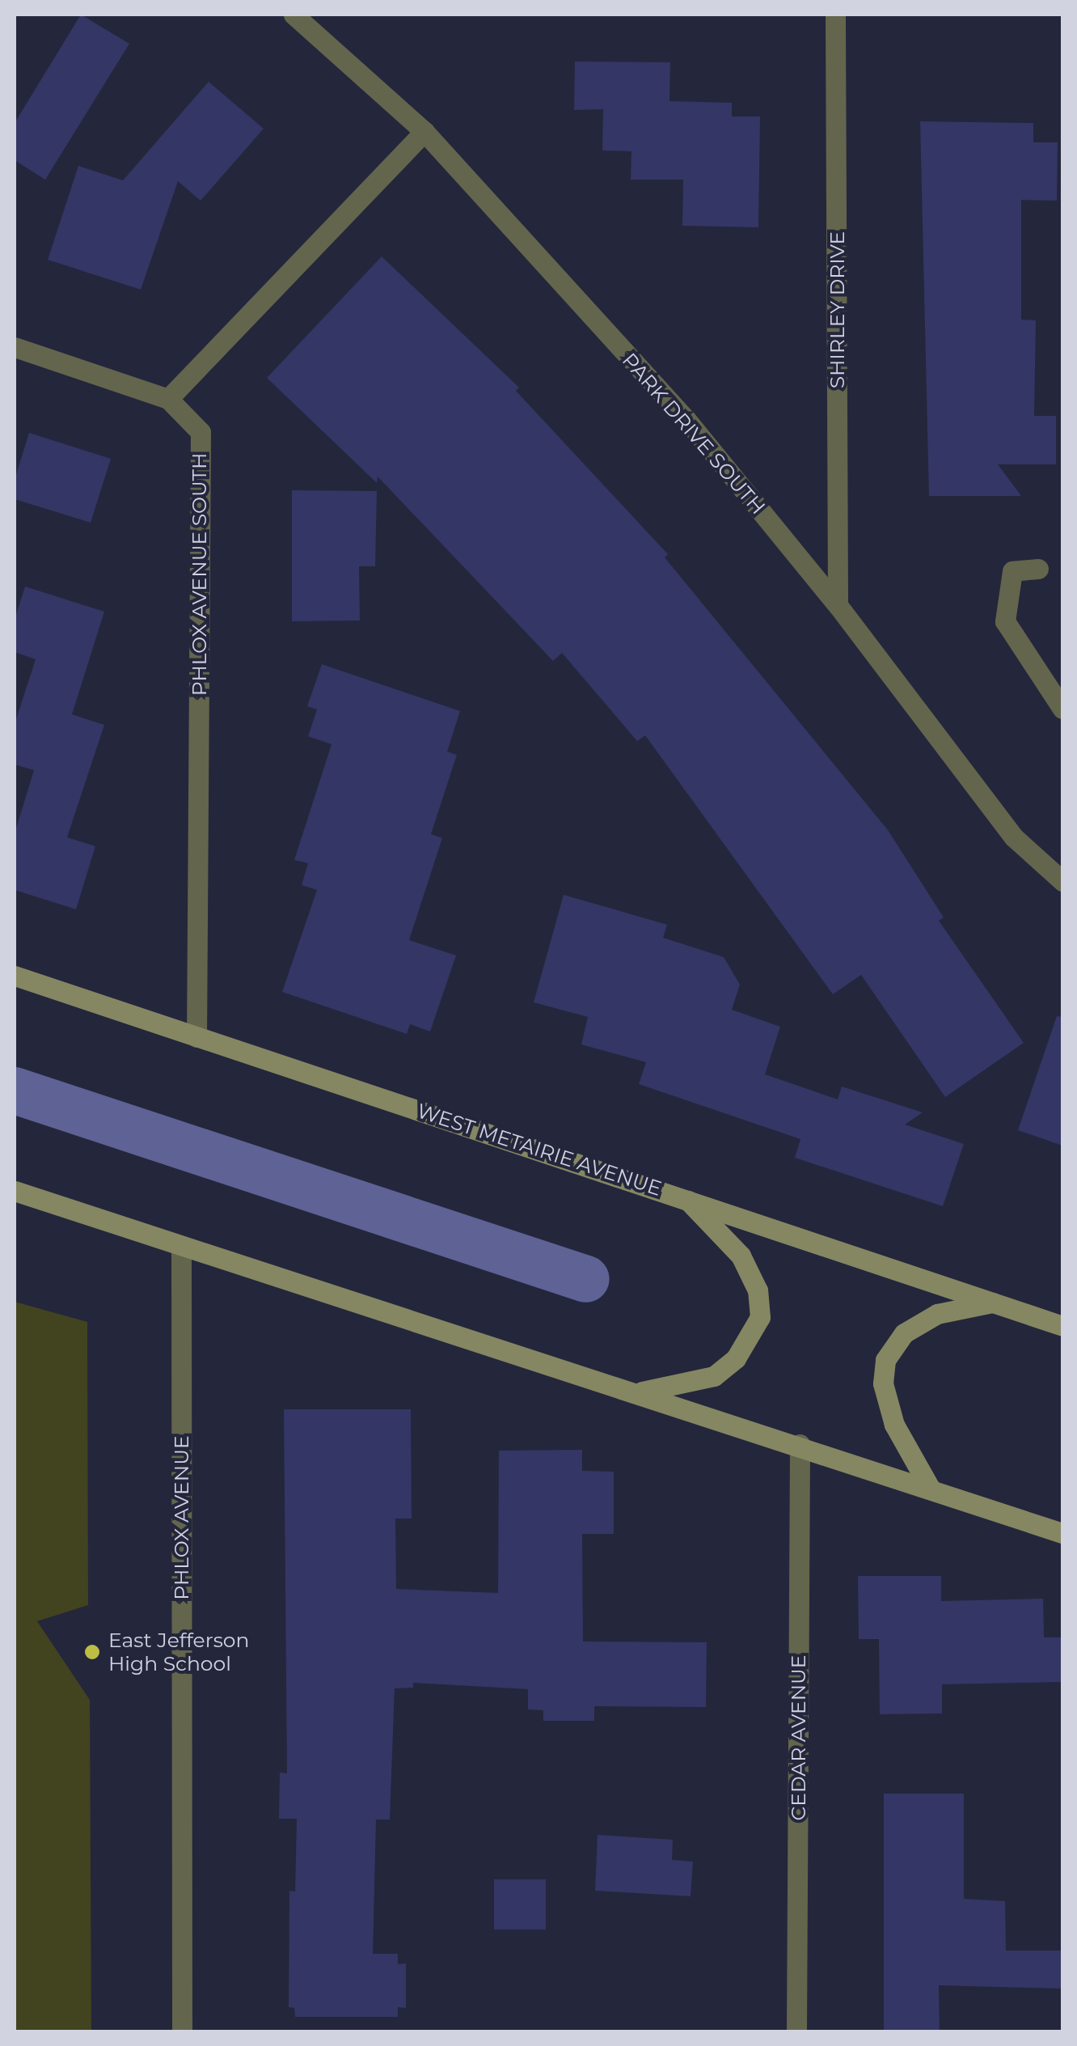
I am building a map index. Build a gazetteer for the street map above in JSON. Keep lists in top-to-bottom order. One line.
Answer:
{"streets":{"main road":["WEST METAIRIE AVENUE"],"street":["SHIRLEY DRIVE","PARK DRIVE SOUTH","PHLOX AVENUE SOUTH","PHLOX AVENUE","CEDAR AVENUE"]},"crossings":[["SHIRLEY DRIVE","PARK DRIVE SOUTH"],["PHLOX AVENUE SOUTH","WEST METAIRIE AVENUE"]],"places":["East Jefferson High School"]}
